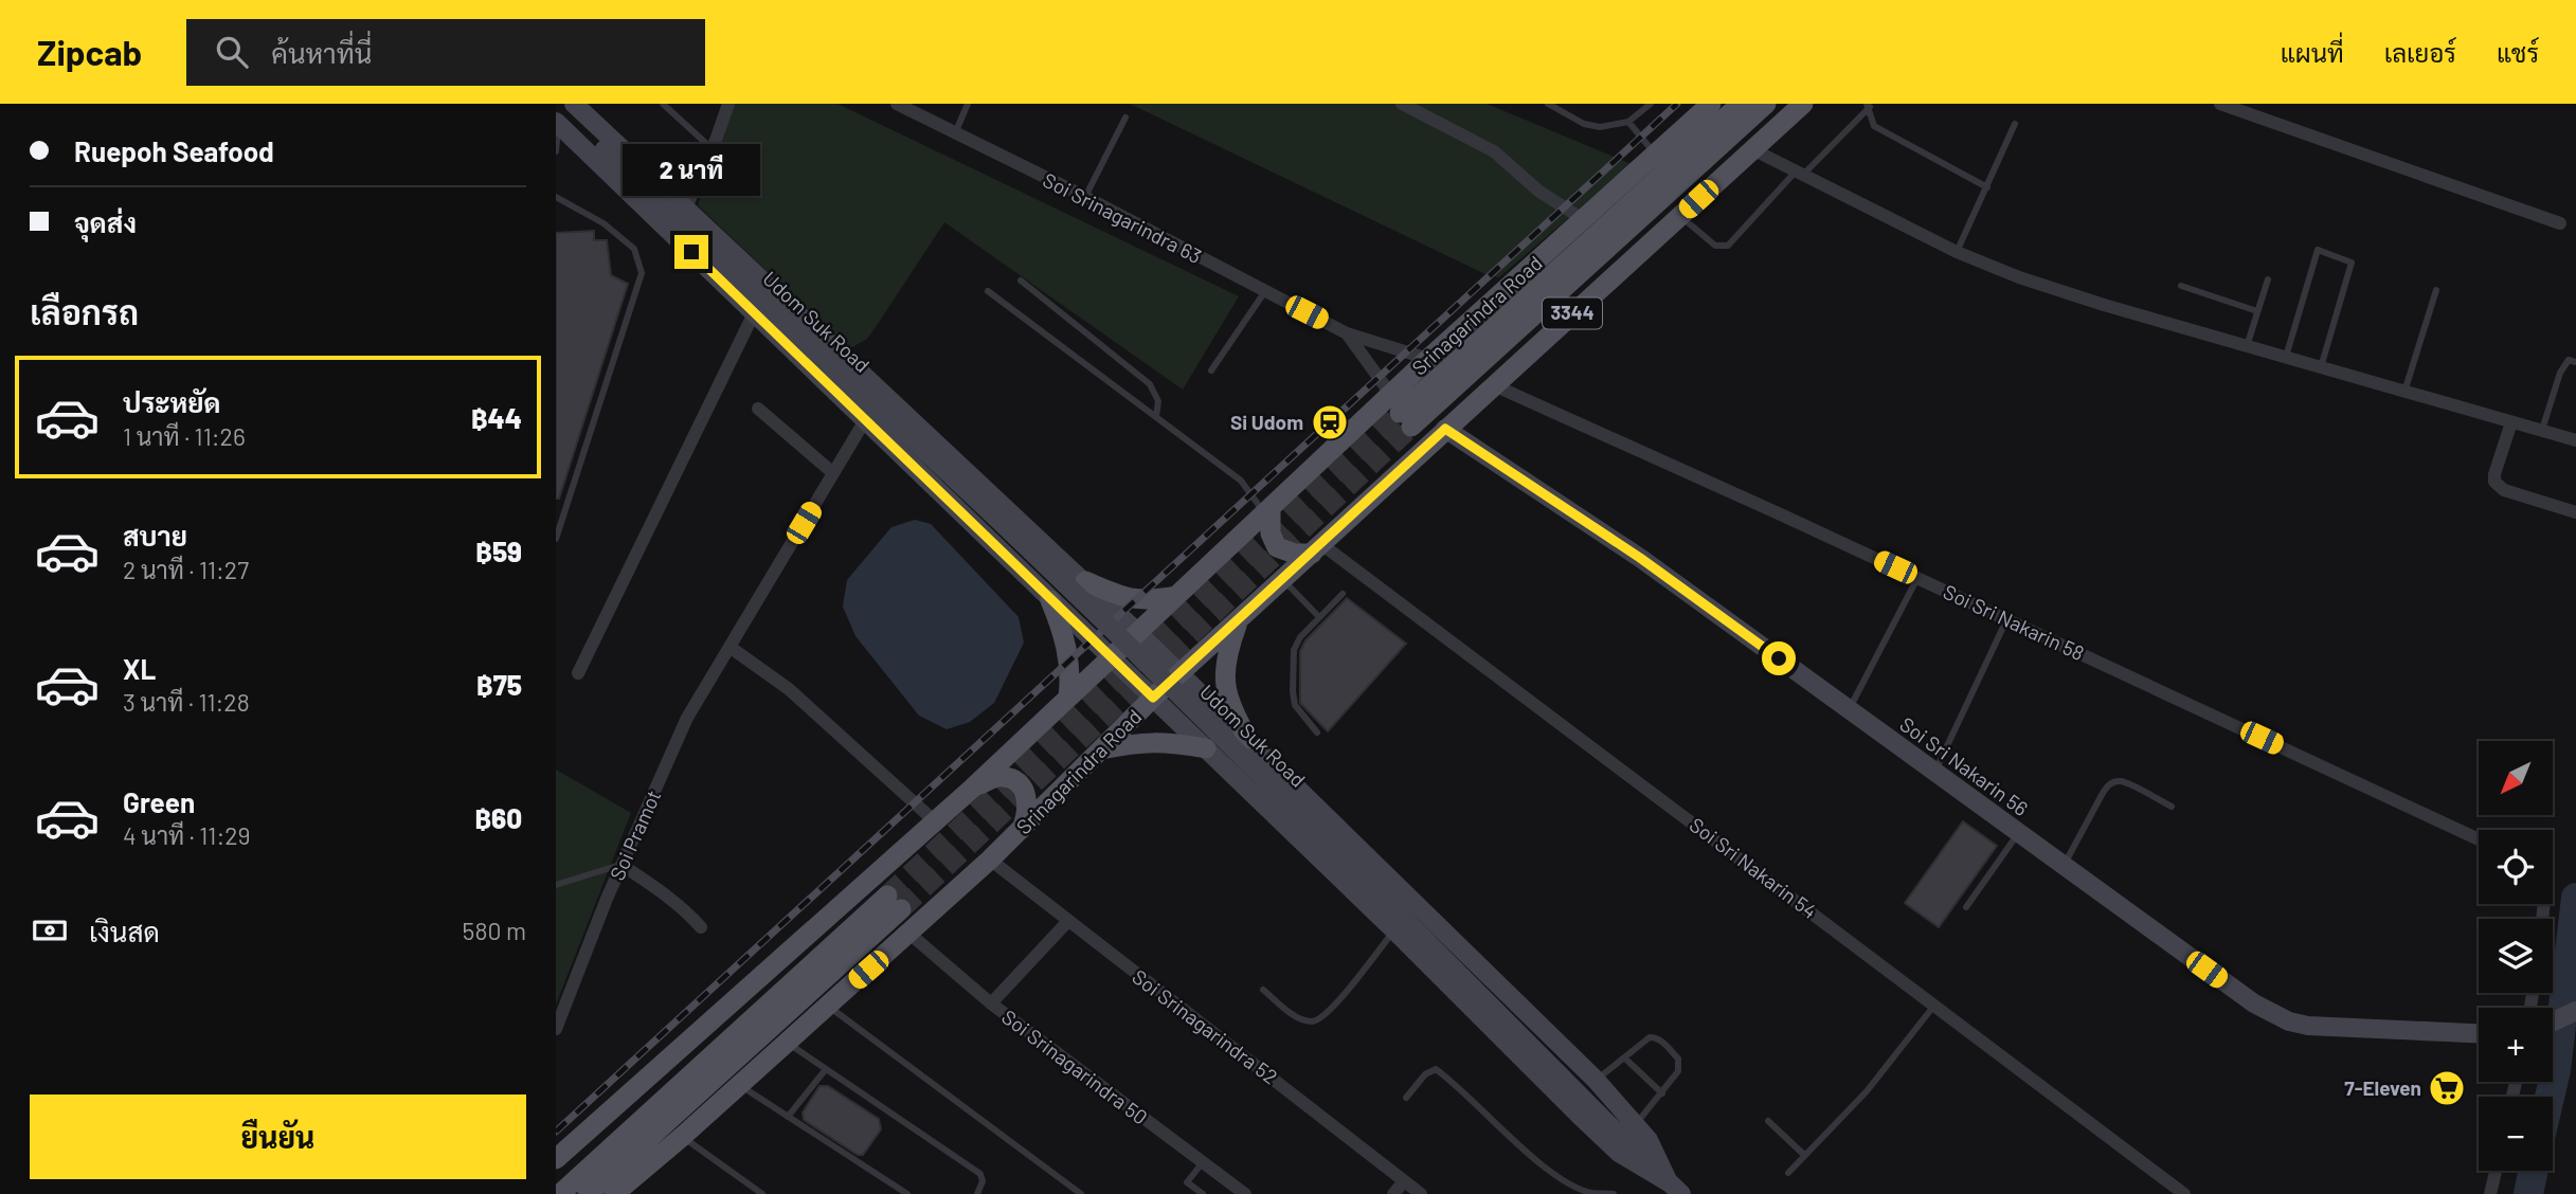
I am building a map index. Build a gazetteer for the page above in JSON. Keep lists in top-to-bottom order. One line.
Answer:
{"streets":{"main road":["3344","Srinagarindra Road","Udom Suk Road","Soi Sri Nakarin 56"],"street":["Soi Srinagarindra 63","Soi Sri Nakarin 58","Soi Pramot","Soi Sri Nakarin 54","Soi Srinagarindra 52","Soi Srinagarindra 50"]},"crossings":[["Soi Srinagarindra 63","Srinagarindra Road"],["Srinagarindra Road","Udom Suk Road"],["Srinagarindra Road","Soi Sri Nakarin 58"],["Srinagarindra Road","Soi Sri Nakarin 56"],["Srinagarindra Road","Soi Sri Nakarin 54"],["Srinagarindra Road","Soi Srinagarindra 52"],["Srinagarindra Road","Soi Srinagarindra 50"],["Udom Suk Road","Soi Pramot"]],"places":{"station":["Si Udom"],"supermarket":["7-Eleven"]},"north":"bottom left","page":{"header":"Zipcab","search":"ค้นหาที่นี่","nav":["แผนที่","เลเยอร์","แชร์"],"banner":["Ruepoh Seafood","จุดส่ง"],"bubble":"2 นาที","heading":"เลือกรถ","list":[{"name":"ประหยัด","note":"1 นาที · 11:26","value":"฿44"},{"name":"สบาย","note":"2 นาที · 11:27","value":"฿59"},{"name":"XL","note":"3 นาที · 11:28","value":"฿75"},{"name":"Green","note":"4 นาที · 11:29","value":"฿60"}],"map_buttons":["+","−"],"pay":["เงินสด","580 m"],"buttons":"ยืนยัน"}}
